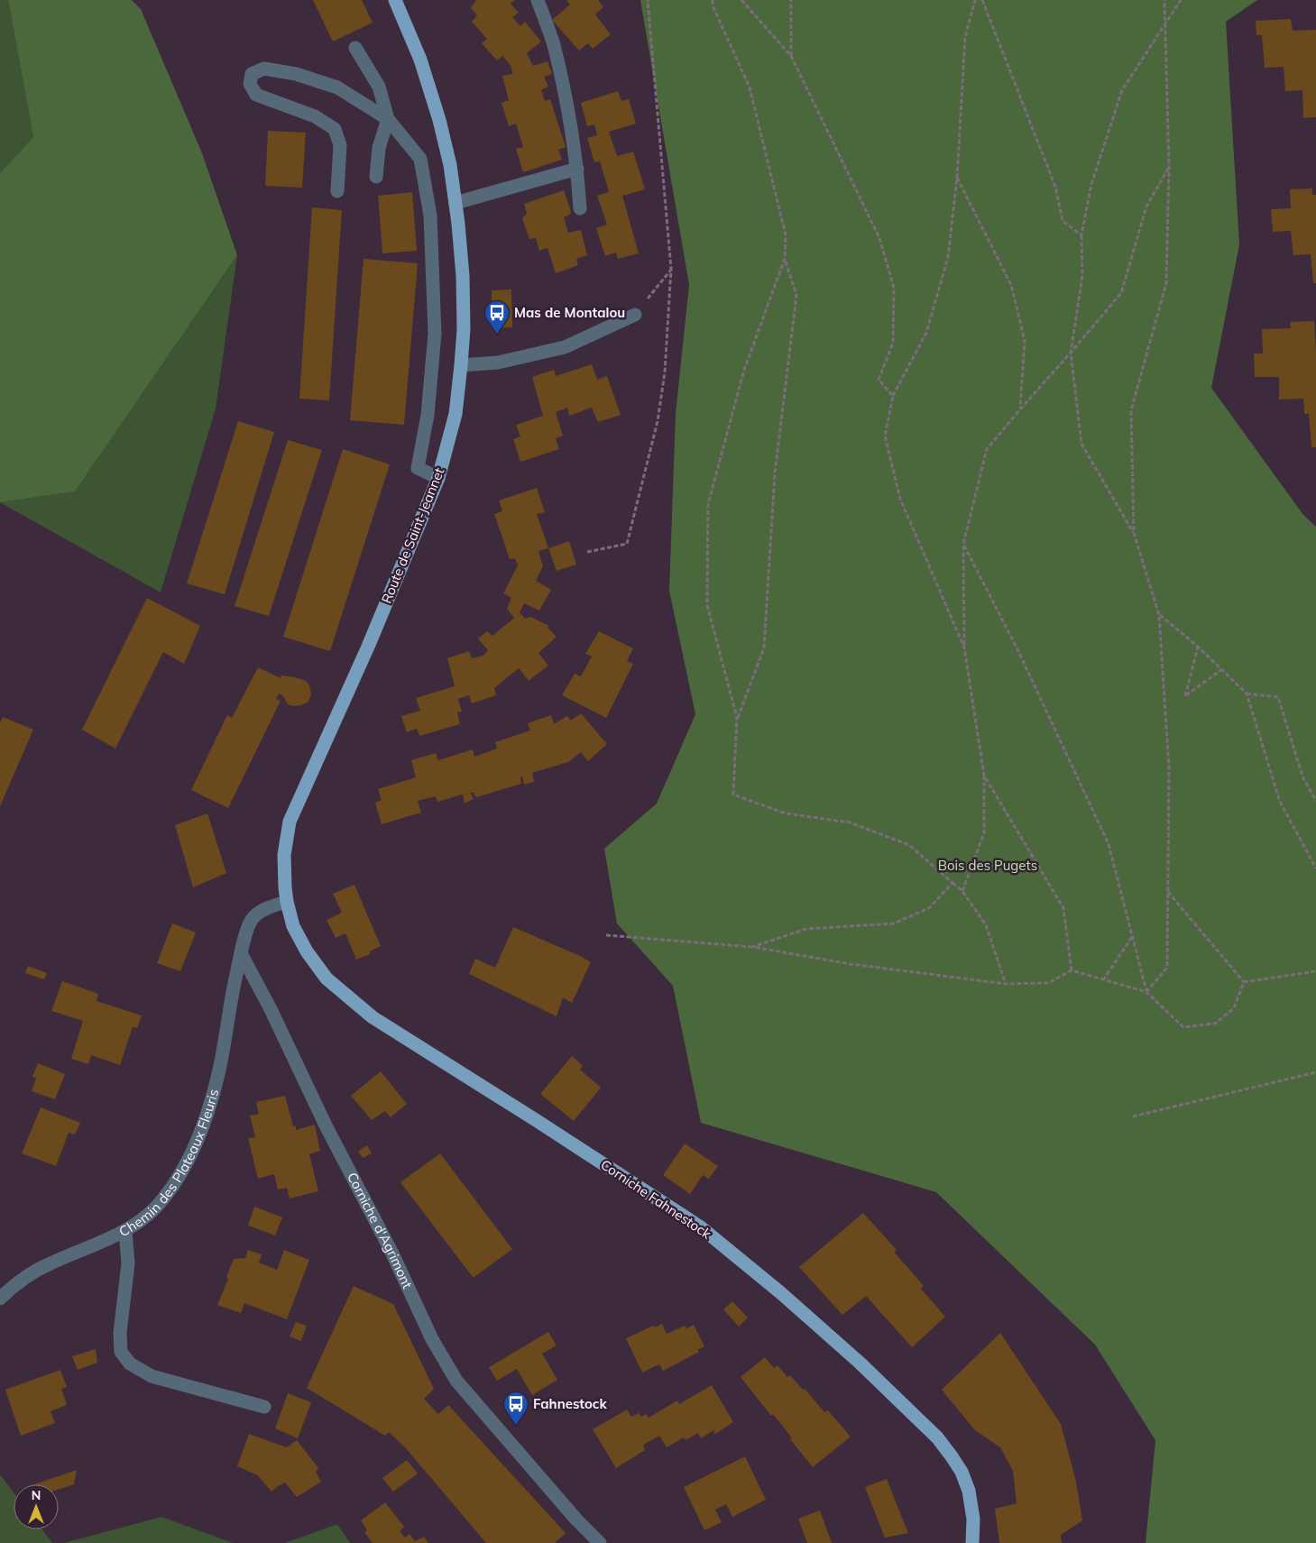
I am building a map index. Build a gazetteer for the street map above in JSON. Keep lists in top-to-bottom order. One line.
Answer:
{"streets":{"main road":["Route de Saint-Jeannet","Corniche Fahnestock"],"street":["Chemin des Plateaux Fleuris","Corniche d'Agrimont"]},"crossings":[["Route de Saint-Jeannet","Corniche Fahnestock"],["Chemin des Plateaux Fleuris","Corniche d'Agrimont"]],"parks":["Bois des Pugets"],"places":{"bus stop":["Mas de Montalou","Fahnestock"]},"north":"top"}
